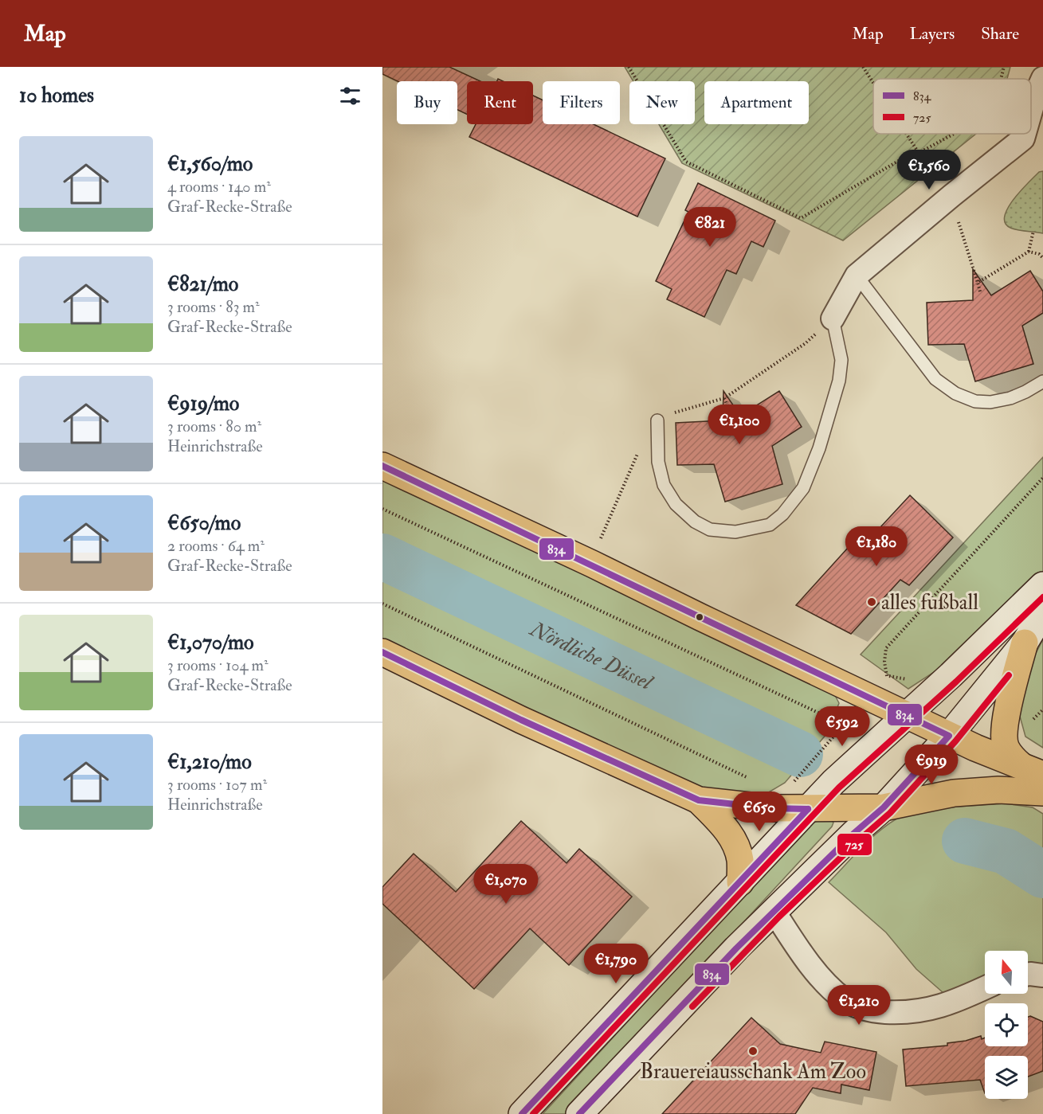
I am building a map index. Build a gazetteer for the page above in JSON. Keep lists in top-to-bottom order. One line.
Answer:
{"water":["Nördliche Düssel"],"places":["alles fußball","Brauereiausschank Am Zoo"],"lines":["transit line 834","transit line 725"],"legend":["834","725"],"north":"top","page":{"header":"Map","nav":["Map","Layers","Share"],"heading":"10 homes","chip":["Buy","Rent","Filters","New","Apartment"],"list":[{"name":"€1,560/mo","note":"4 rooms · 140 m² · Graf-Recke-Straße"},{"name":"€821/mo","note":"3 rooms · 83 m² · Graf-Recke-Straße"},{"name":"€919/mo","note":"3 rooms · 80 m² · Heinrichstraße"},{"name":"€650/mo","note":"2 rooms · 64 m² · Graf-Recke-Straße"},{"name":"€1,070/mo","note":"3 rooms · 104 m² · Graf-Recke-Straße"},{"name":"€1,210/mo","note":"3 rooms · 107 m² · Heinrichstraße"}],"price":["€1,560","€821","€1,100","€1,180","€592","€919","€650","€1,070","€1,790","€1,210"]}}
